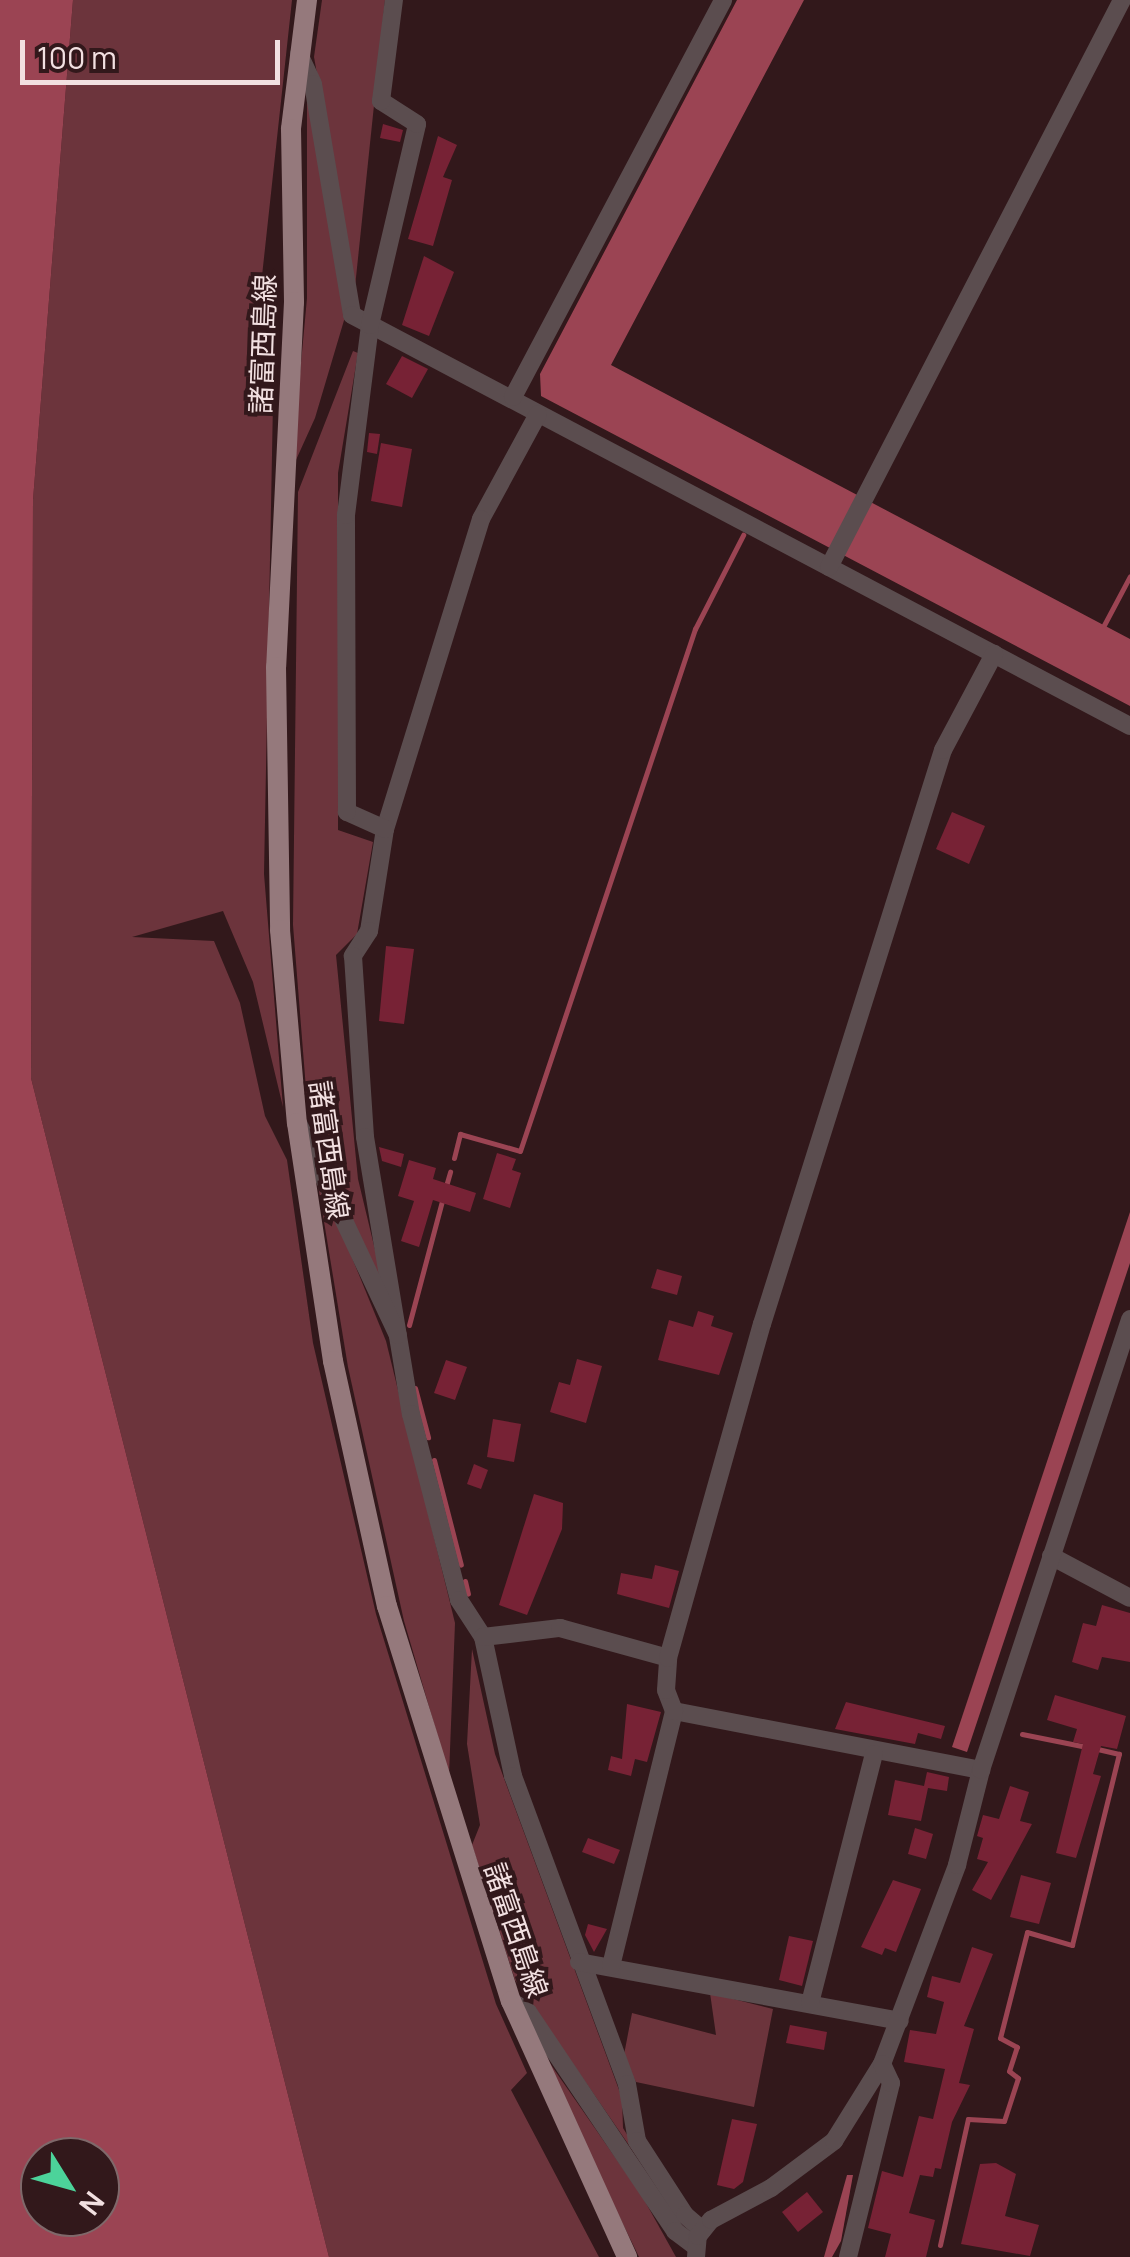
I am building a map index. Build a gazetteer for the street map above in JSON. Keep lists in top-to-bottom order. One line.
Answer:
{"streets":{"main road":["諸富西島線"]},"scale_bar":"100 m","north":"bottom right"}
